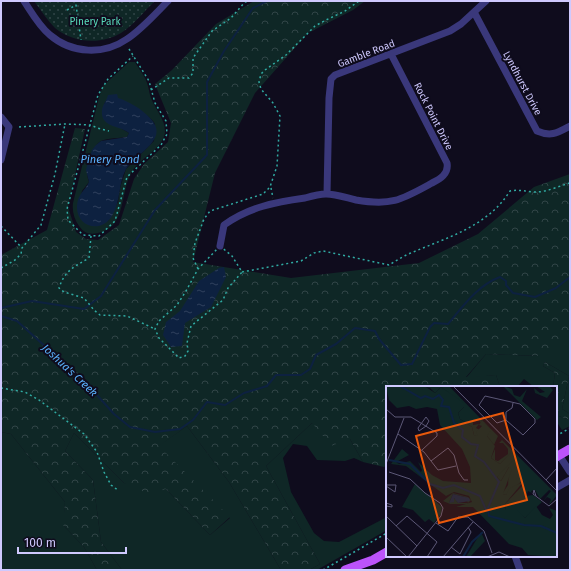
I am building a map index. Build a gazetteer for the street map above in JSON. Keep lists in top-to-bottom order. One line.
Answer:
{"streets":{"street":["Gamble Road","Lyndhurst Drive","Rock Point Drive"]},"crossings":[["Gamble Road","Lyndhurst Drive"],["Gamble Road","Rock Point Drive"]],"water":["Pinery Pond","Joshua's Creek"],"parks":["Pinery Park"],"scale_bar":"100 m"}
